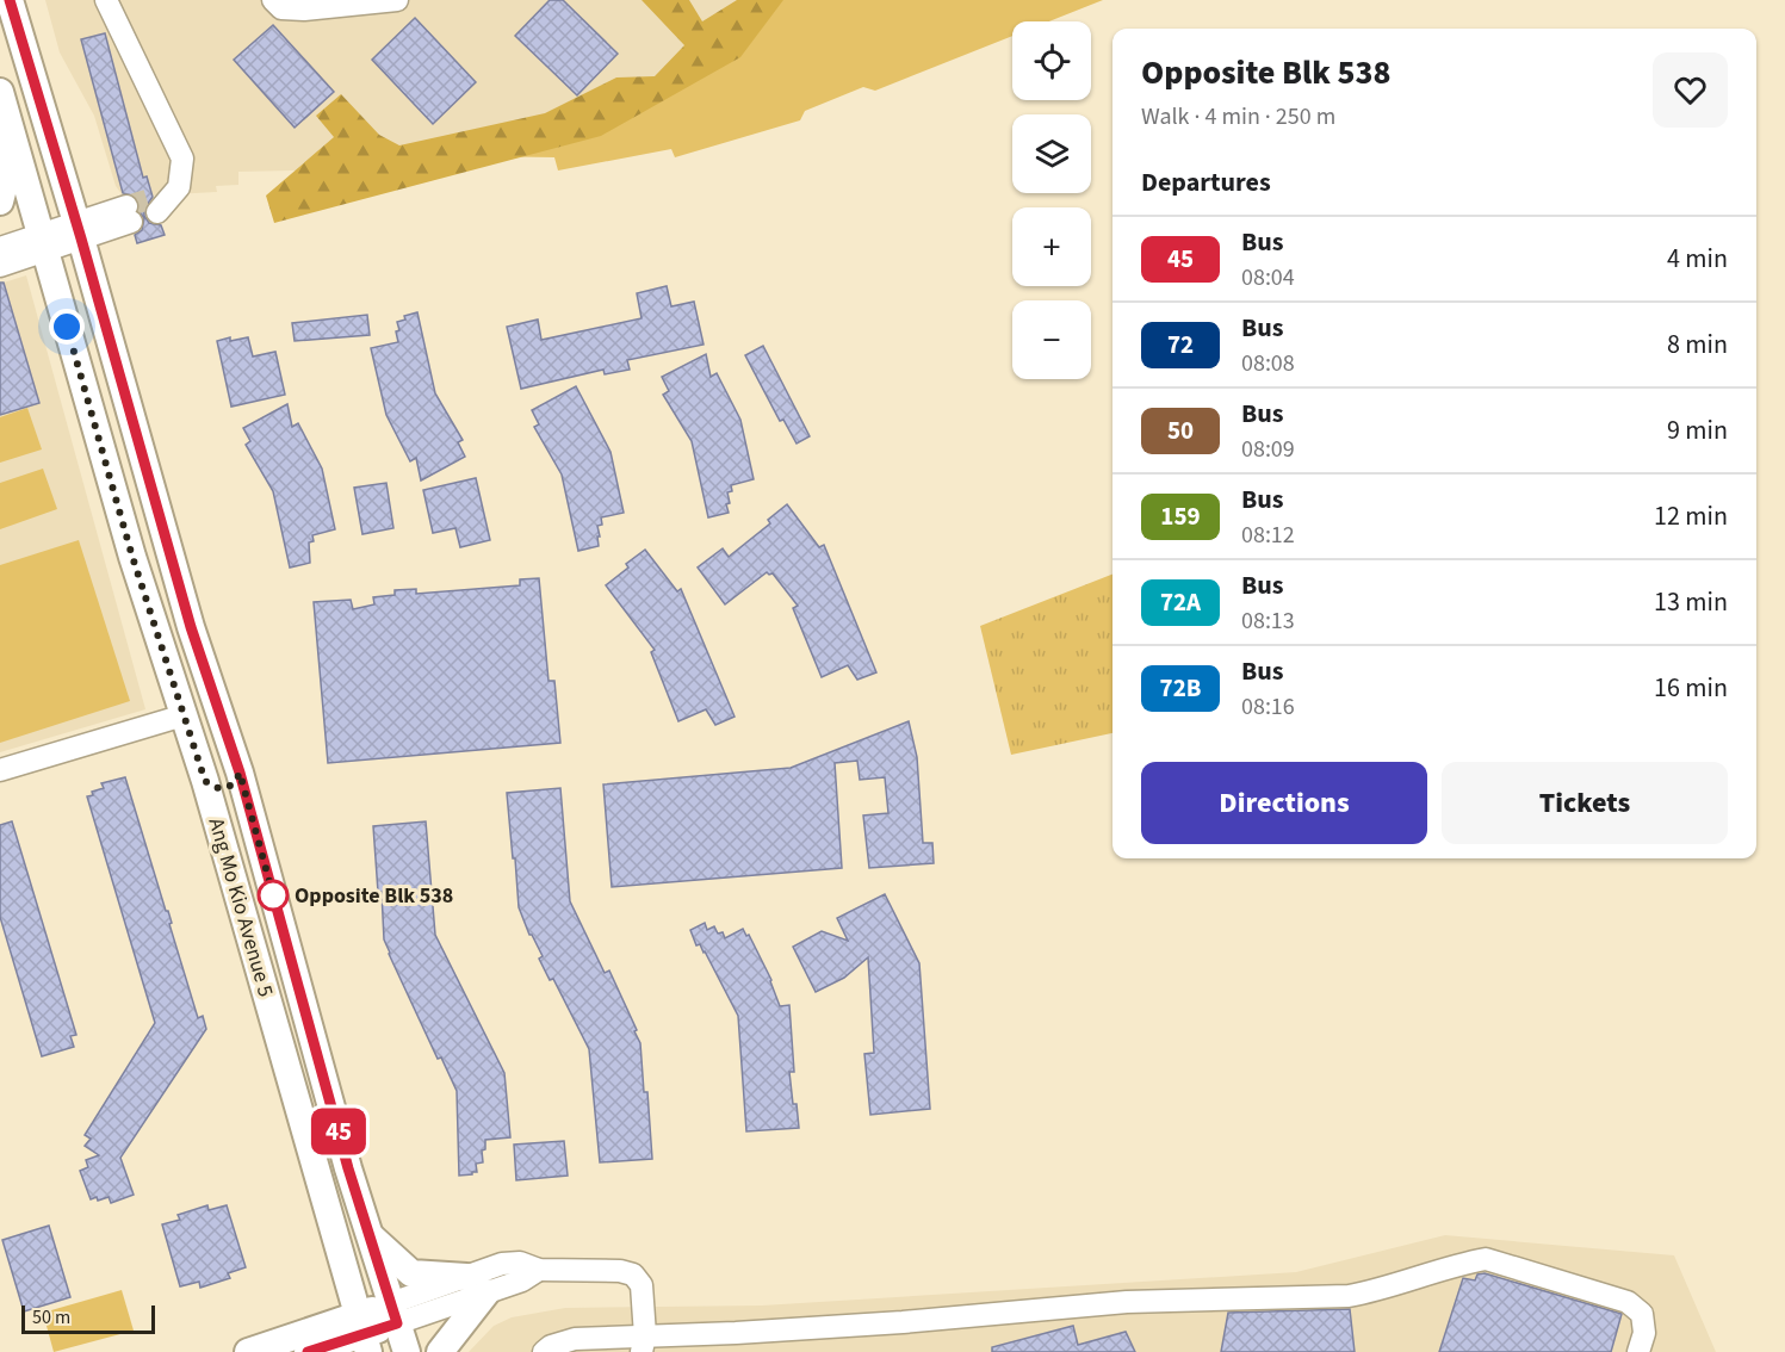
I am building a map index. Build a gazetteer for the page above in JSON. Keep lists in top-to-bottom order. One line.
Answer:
{"streets":{"main road":["Ang Mo Kio Avenue 5"]},"places":["Opposite Blk 538"],"lines":["bus line 45"],"scale_bar":"50 m","page":{"on_map":"45","map_buttons":["+","−"],"heading":[["Opposite Blk 538","Walk · 4 min · 250 m"],"Departures"],"list":[{"mark":"45","name":"Bus","note":"08:04","value":"4 min"},{"mark":"72","name":"Bus","note":"08:08","value":"8 min"},{"mark":"50","name":"Bus","note":"08:09","value":"9 min"},{"mark":"159","name":"Bus","note":"08:12","value":"12 min"},{"mark":"72A","name":"Bus","note":"08:13","value":"13 min"},{"mark":"72B","name":"Bus","note":"08:16","value":"16 min"}],"buttons":["Directions","Tickets"],"scale":"50 m"}}
